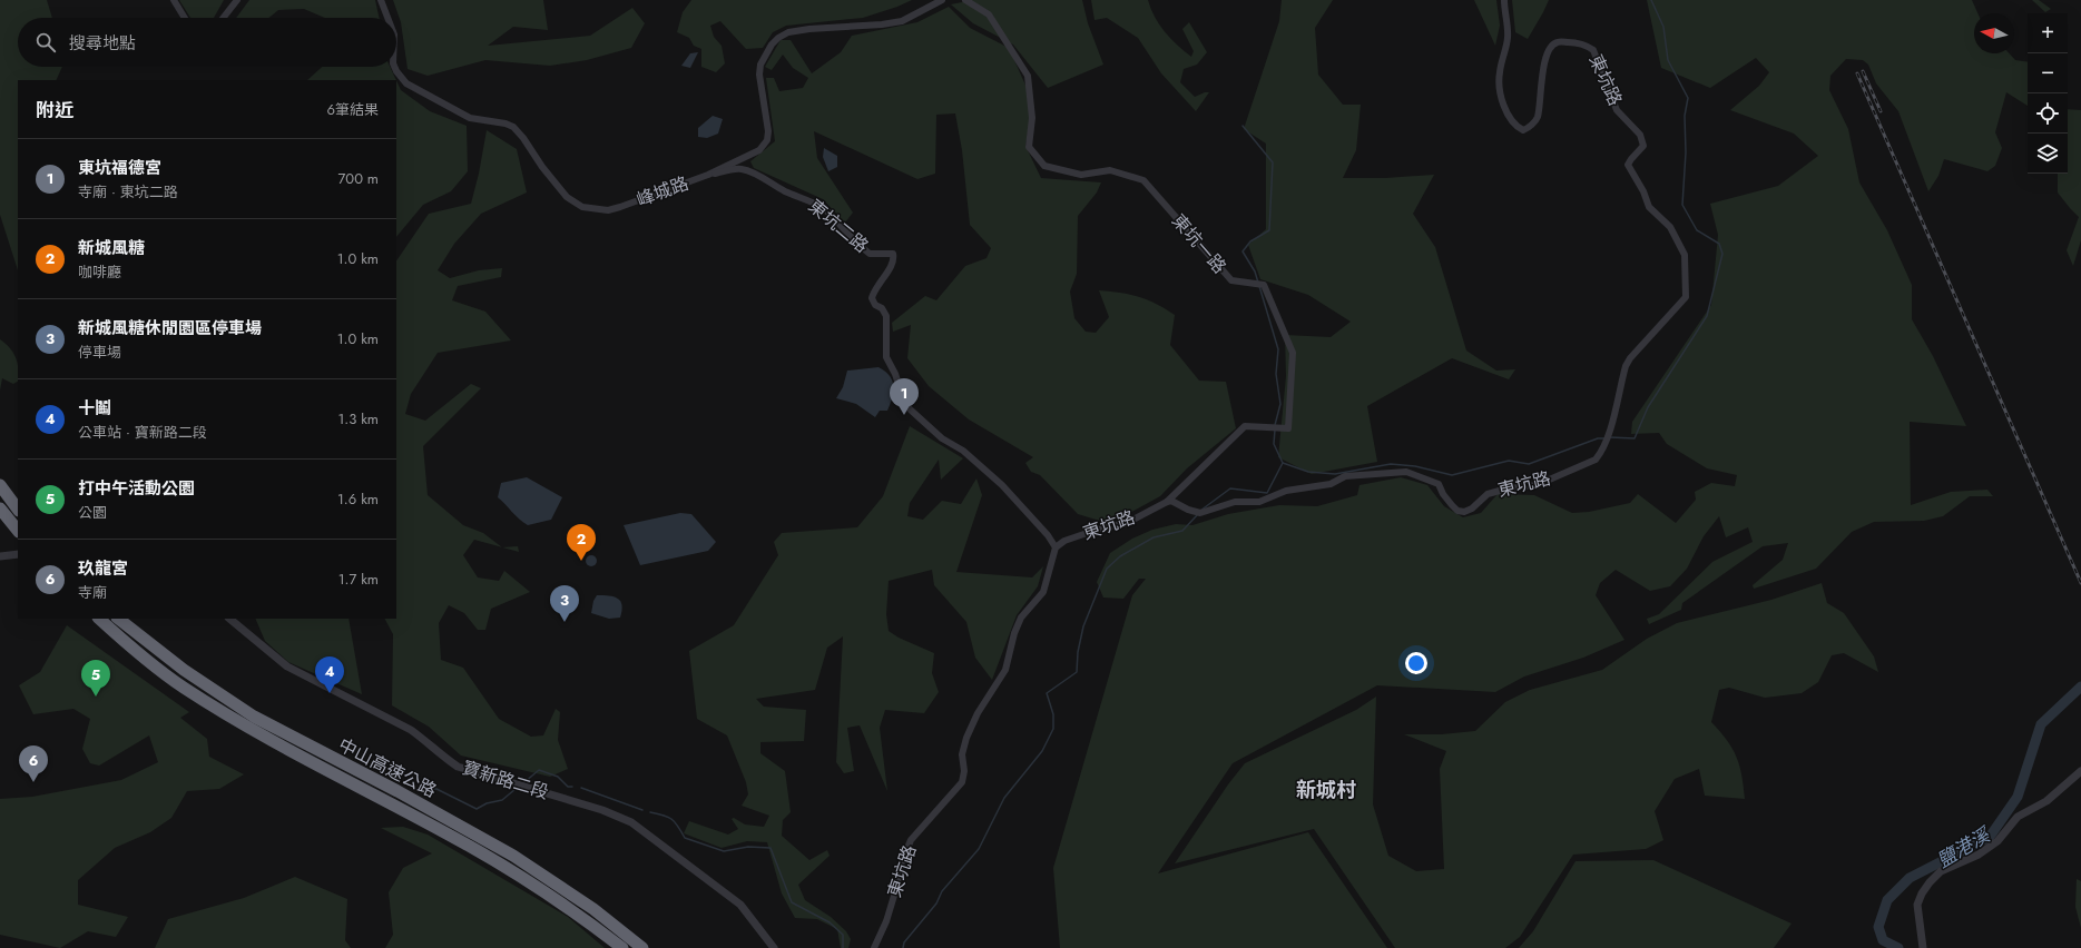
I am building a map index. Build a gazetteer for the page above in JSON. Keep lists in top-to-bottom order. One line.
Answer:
{"streets":{"highway":["中山高速公路"],"street":["東坑路","峰城路","東坑二路","東坑一路","寶新路二段"]},"crossings":[["東坑路","東坑二路"],["東坑路","東坑一路"],["峰城路","東坑二路"]],"districts":["新城村"],"water":["鹽港溪"],"north":"left","page":{"map_buttons":["+","−"],"search":"搜尋地點","heading":["附近","6筆結果"],"list":[{"mark":"1","name":"東坑福德宮","note":"寺廟 · 東坑二路","value":"700 m"},{"mark":"2","name":"新城風糖","note":"咖啡廳","value":"1.0 km"},{"mark":"3","name":"新城風糖休閒園區停車場","note":"停車場","value":"1.0 km"},{"mark":"4","name":"十鬮","note":"公車站 · 寶新路二段","value":"1.3 km"},{"mark":"5","name":"打中午活動公園","note":"公園","value":"1.6 km"},{"mark":"6","name":"玖龍宮","note":"寺廟","value":"1.7 km"}],"pins":["1","2","3","4","5","6"]}}
